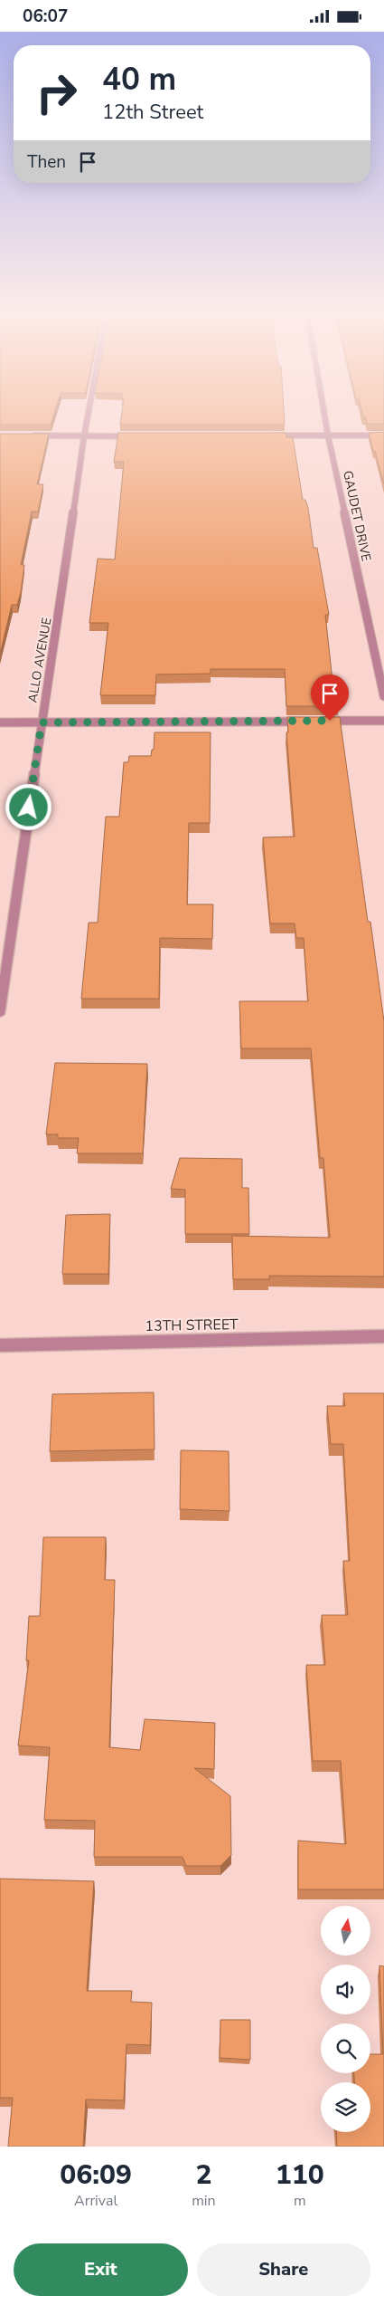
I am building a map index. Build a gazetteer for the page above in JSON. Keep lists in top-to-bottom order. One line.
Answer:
{"streets":{"street":["GAUDET DRIVE","ALLO AVENUE","13TH STREET"]},"north":"top","page":{"status":"06:07","turn":["40 m","12th Street"],"then":"Then","eta":["06:09","Arrival","2","min","110","m"],"buttons":["Exit","Share"]}}
